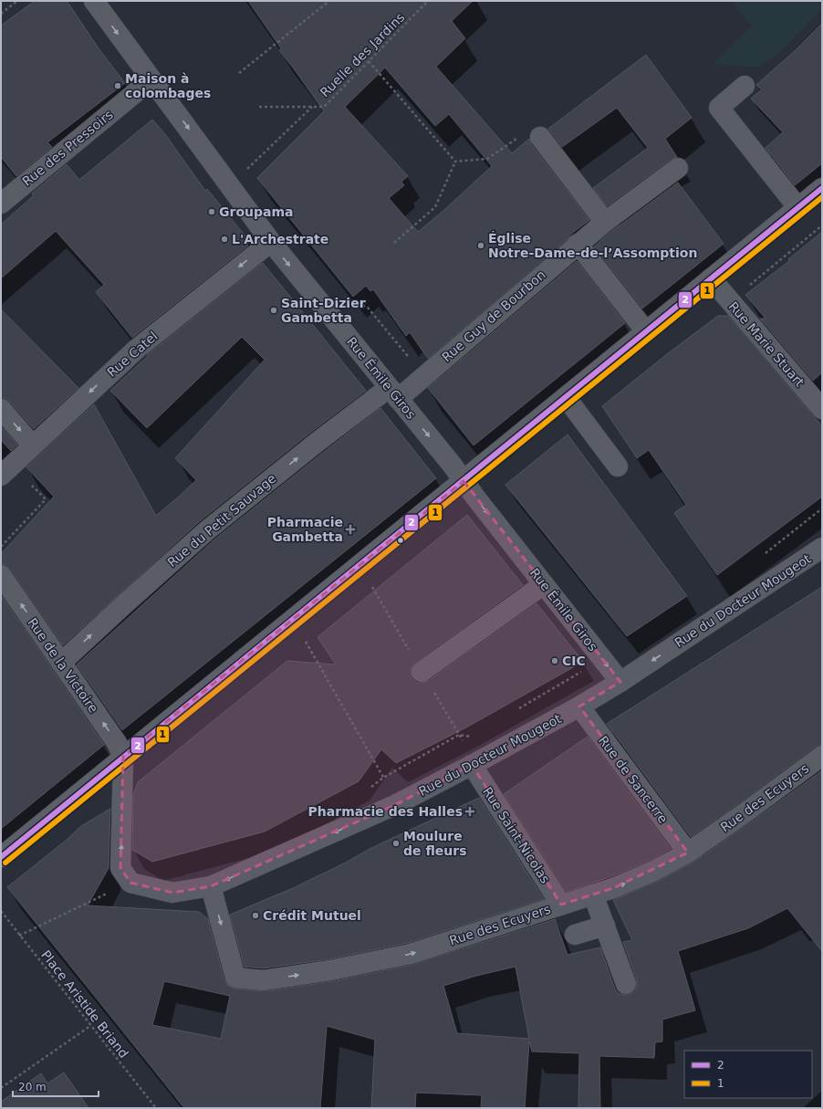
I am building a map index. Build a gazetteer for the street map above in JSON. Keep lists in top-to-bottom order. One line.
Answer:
{"streets":{"street":["Rue des Pressoirs","Rue Guy de Bourbon","Rue Marie Stuart","Rue Catel","Rue Émile Giros","Rue du Petit Sauvage","Rue du Docteur Mougeot","Rue de la Victoire","Rue de Sancerre","Rue des Ecuyers","Rue Saint-Nicolas"],"path":["Ruelle des Jardins","Place Aristide Briand"]},"crossings":[["Rue des Pressoirs","Rue Émile Giros"],["Rue Guy de Bourbon","Rue Émile Giros"],["Rue Guy de Bourbon","Rue du Petit Sauvage"],["Rue Catel","Rue Émile Giros"],["Rue Émile Giros","Rue du Petit Sauvage"],["Rue Émile Giros","Rue du Docteur Mougeot"],["Rue du Petit Sauvage","Rue de la Victoire"],["Rue du Docteur Mougeot","Rue de Sancerre"],["Rue du Docteur Mougeot","Rue des Ecuyers"],["Rue du Docteur Mougeot","Rue Saint-Nicolas"],["Rue de Sancerre","Rue des Ecuyers"],["Rue des Ecuyers","Rue Saint-Nicolas"]],"one_way":["Rue Catel","Rue Émile Giros","Rue du Petit Sauvage","Rue du Docteur Mougeot","Rue de la Victoire","Rue des Ecuyers"],"places":{"other":["Maison à colombages","Groupama","L'Archestrate","Église Notre-Dame-de-l’Assomption","Saint-Dizier Gambetta","CIC","Moulure de fleurs","Crédit Mutuel"],"health":["Pharmacie Gambetta","Pharmacie des Halles"]},"lines":["transit line 2","transit line 1"],"legend":["2","1"],"scale_bar":"20 m"}
